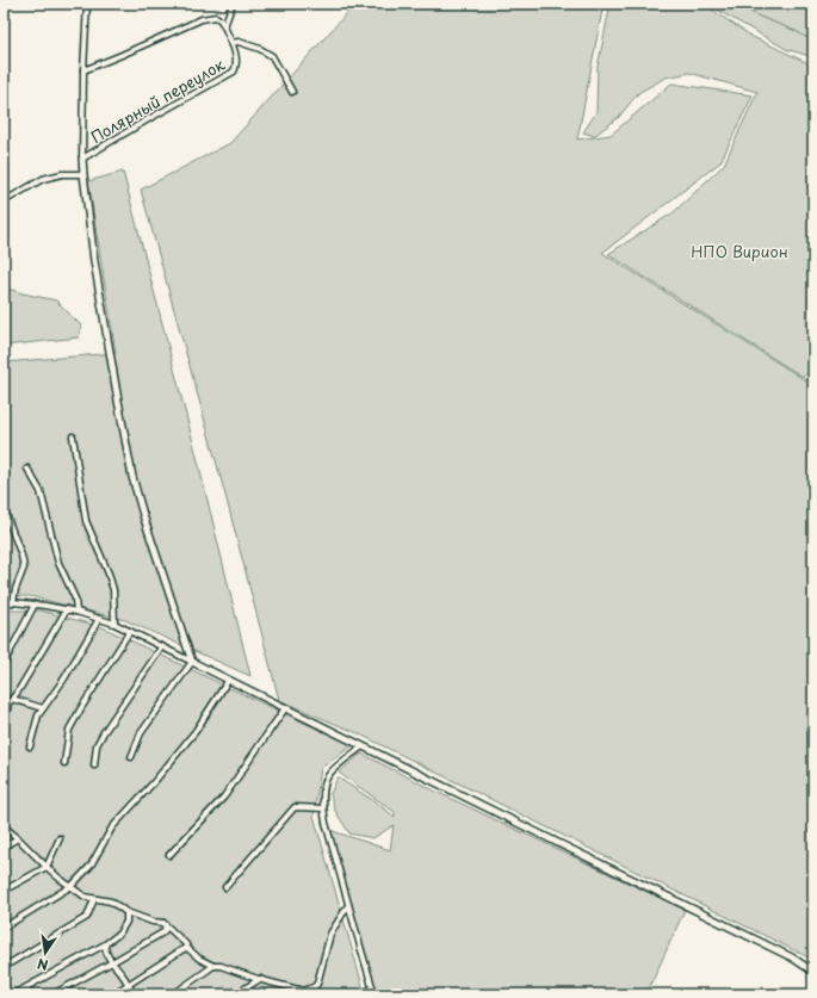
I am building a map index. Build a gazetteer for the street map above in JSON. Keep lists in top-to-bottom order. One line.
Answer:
{"streets":{"street":["Полярный переулок"]},"parks":["НПО Вирион"],"north":"bottom"}
